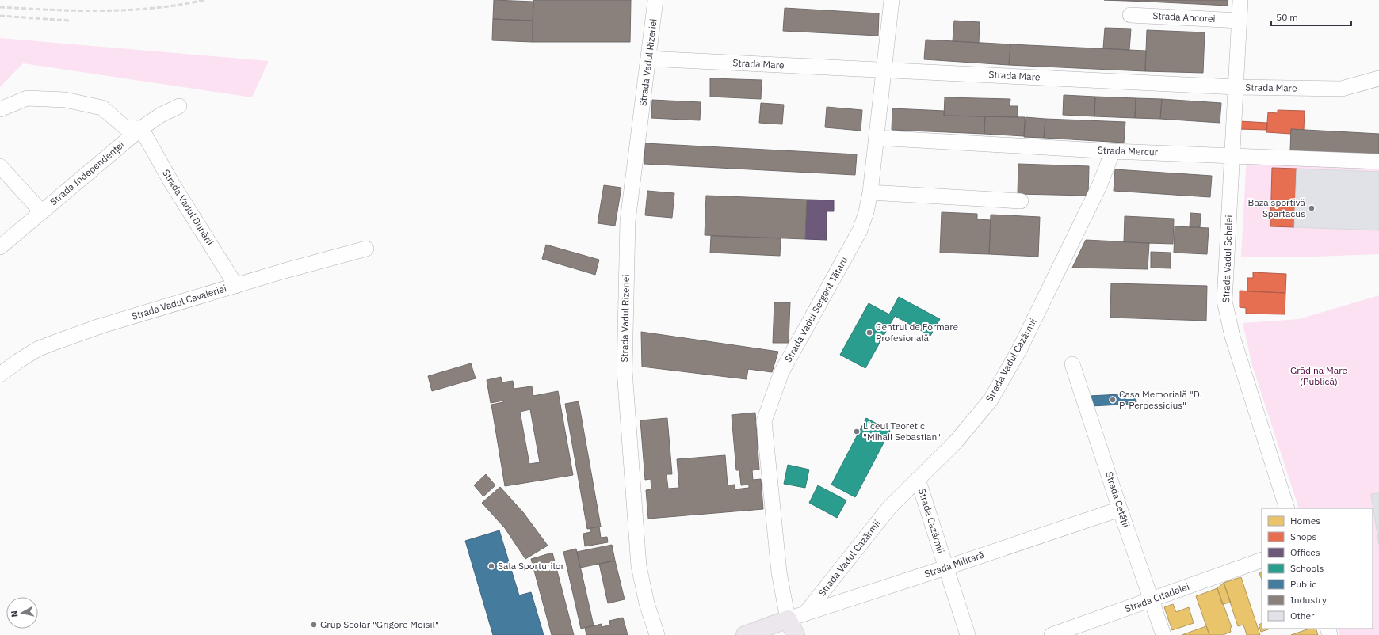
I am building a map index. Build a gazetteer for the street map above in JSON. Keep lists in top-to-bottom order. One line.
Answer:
{"streets":{"street":["Strada Ancorei","Strada Vadul Rizeriei","Strada Mare","Strada Mercur","Strada Independenței","Strada Vadul Dunării","Strada Vadul Schelei","Strada Vadul Cavaleriei","Strada Vadul Sergent Tătaru","Strada Vadul Cazărmii","Strada Cetății","Strada Cazărmii","Strada Militară","Strada Citadelei"]},"crossings":[["Strada Ancorei","Strada Vadul Schelei"],["Strada Vadul Rizeriei","Strada Mare"],["Strada Mare","Strada Vadul Schelei"],["Strada Mare","Strada Vadul Sergent Tătaru"],["Strada Mercur","Strada Vadul Schelei"],["Strada Mercur","Strada Vadul Sergent Tătaru"],["Strada Mercur","Strada Vadul Cazărmii"],["Strada Independenței","Strada Vadul Dunării"],["Strada Vadul Dunării","Strada Vadul Cavaleriei"],["Strada Vadul Sergent Tătaru","Strada Militară"],["Strada Vadul Cazărmii","Strada Cazărmii"],["Strada Vadul Cazărmii","Strada Militară"],["Strada Cetății","Strada Militară"],["Strada Cetății","Strada Citadelei"],["Strada Cazărmii","Strada Militară"]],"parks":["Grădina Mare (Publică)"],"places":["Baza sportivă Spartacus","Centrul de Formare Profesională","Casa Memorială \"D. P. Perpessicius\"","Liceul Teoretic \"Mihail Sebastian\"","Sala Sporturilor","Grup Școlar \"Grigore Moisil\""],"legend":["Homes","Shops","Offices","Schools","Public","Industry","Other"],"scale_bar":"50 m","north":"left"}
